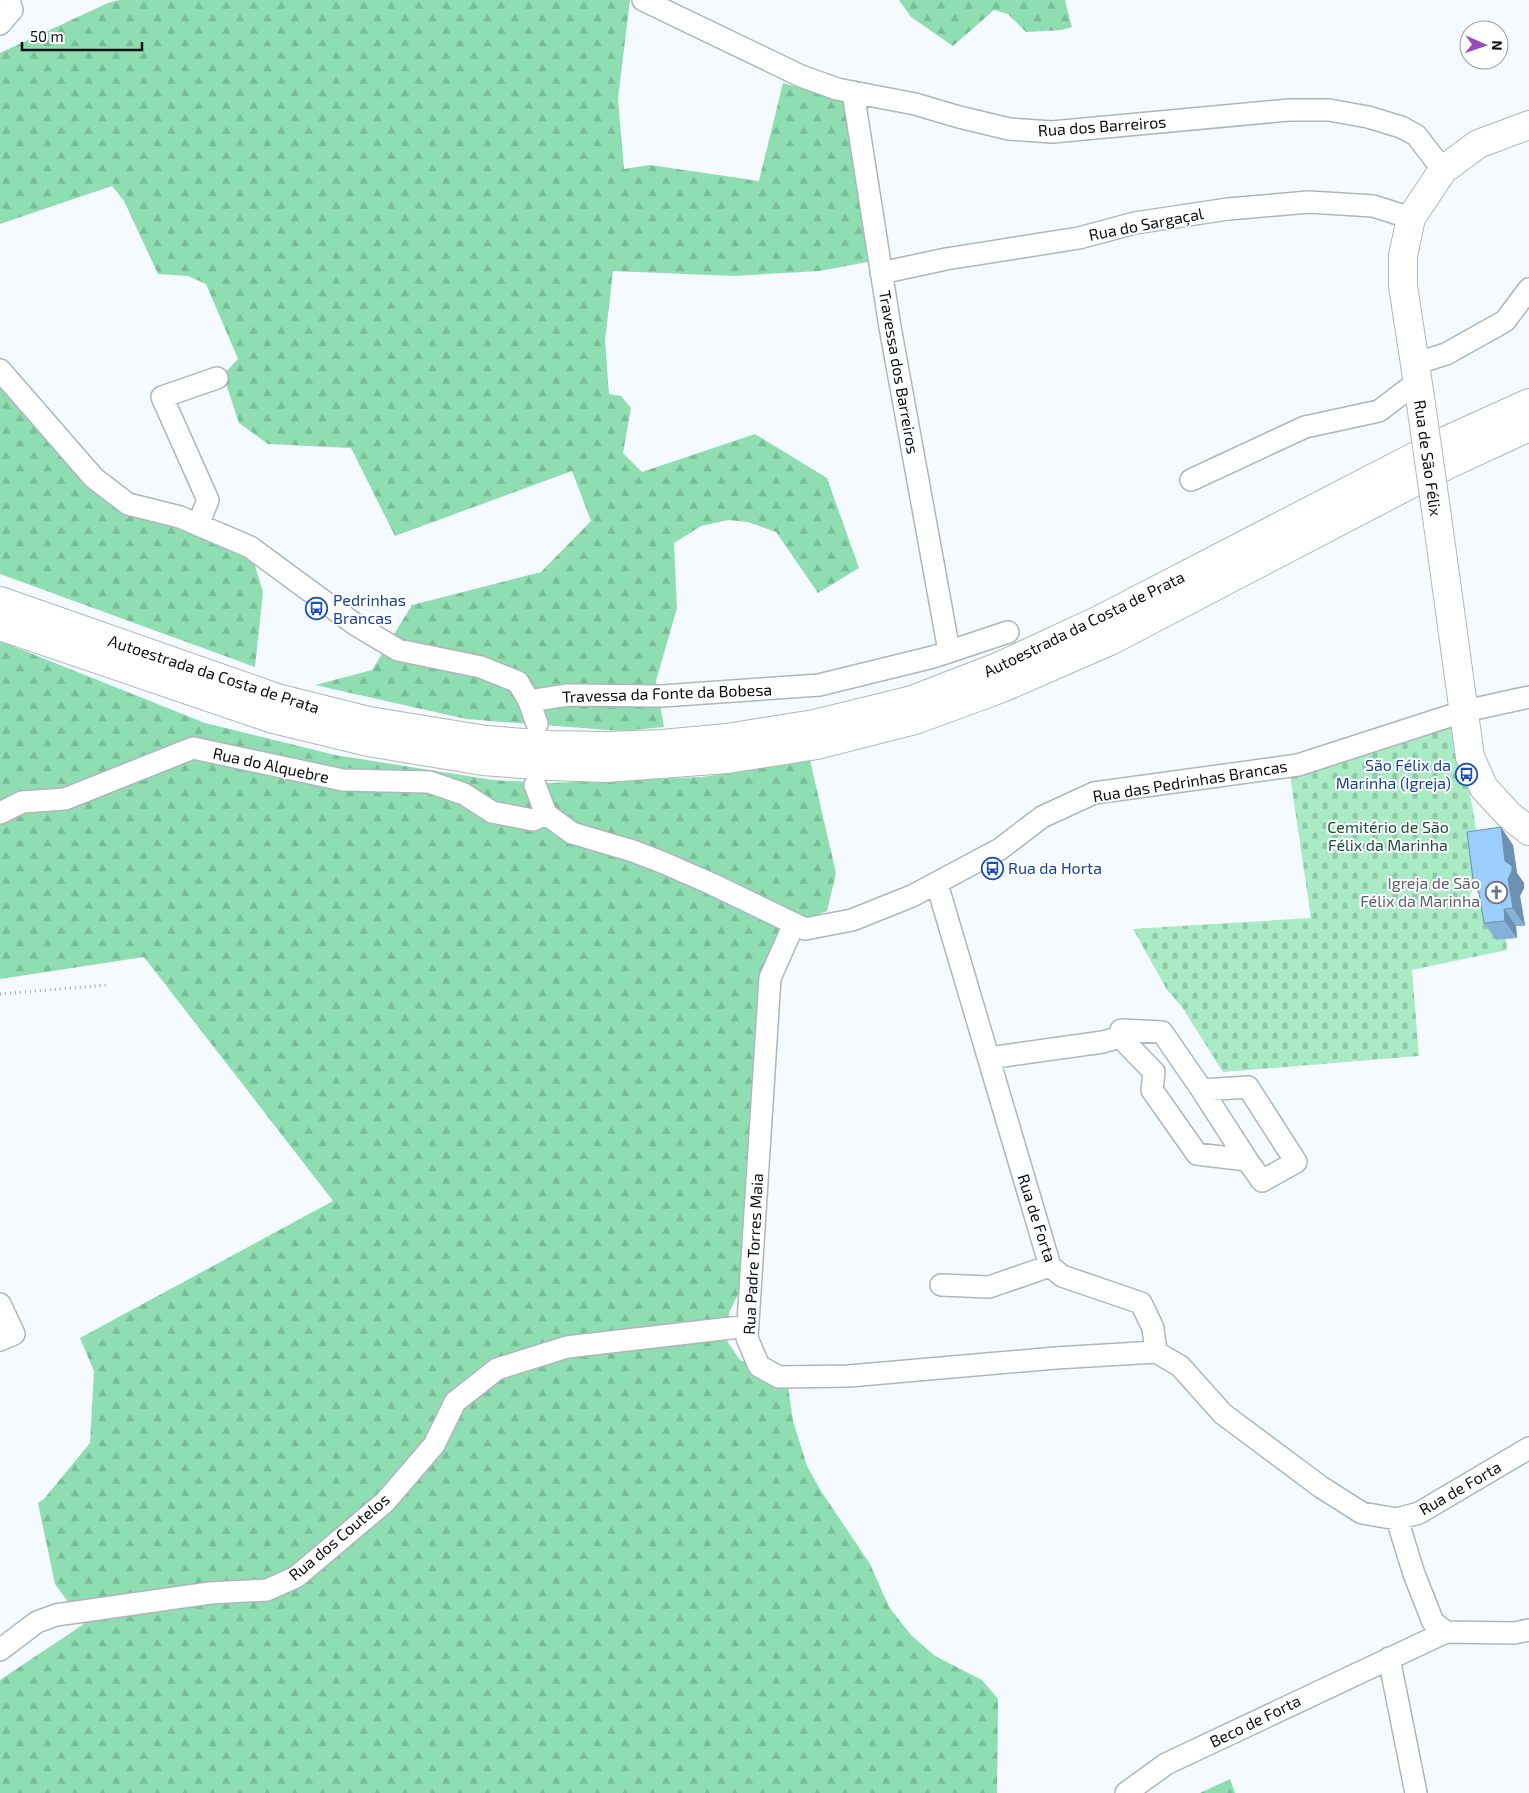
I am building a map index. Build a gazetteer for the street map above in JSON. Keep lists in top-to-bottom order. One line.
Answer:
{"streets":{"main road":["Rua de São Félix","Autoestrada da Costa de Prata"],"street":["Rua dos Barreiros","Rua do Sargaçal","Travessa dos Barreiros","Travessa da Fonte da Bobesa","Rua do Alquebre","Rua das Pedrinhas Brancas","Rua de Forta","Rua Padre Torres Maia","Rua dos Coutelos","Beco de Forta"]},"crossings":[["Rua dos Barreiros","Travessa dos Barreiros"],["Rua dos Barreiros","Rua de São Félix"],["Rua do Sargaçal","Travessa dos Barreiros"],["Rua do Sargaçal","Rua de São Félix"],["Travessa dos Barreiros","Travessa da Fonte da Bobesa"],["Rua de São Félix","Rua das Pedrinhas Brancas"],["Rua do Alquebre","Rua das Pedrinhas Brancas"],["Rua das Pedrinhas Brancas","Rua de Forta"],["Rua das Pedrinhas Brancas","Rua Padre Torres Maia"],["Rua de Forta","Rua Padre Torres Maia"],["Rua Padre Torres Maia","Rua dos Coutelos"]],"parks":["Cemitério de São Félix da Marinha"],"places":{"bus stop":["Pedrinhas Brancas","São Félix da Marinha (Igreja)","Rua da Horta"],"church":["Igreja de São Félix da Marinha"]},"scale_bar":"50 m","north":"right"}
